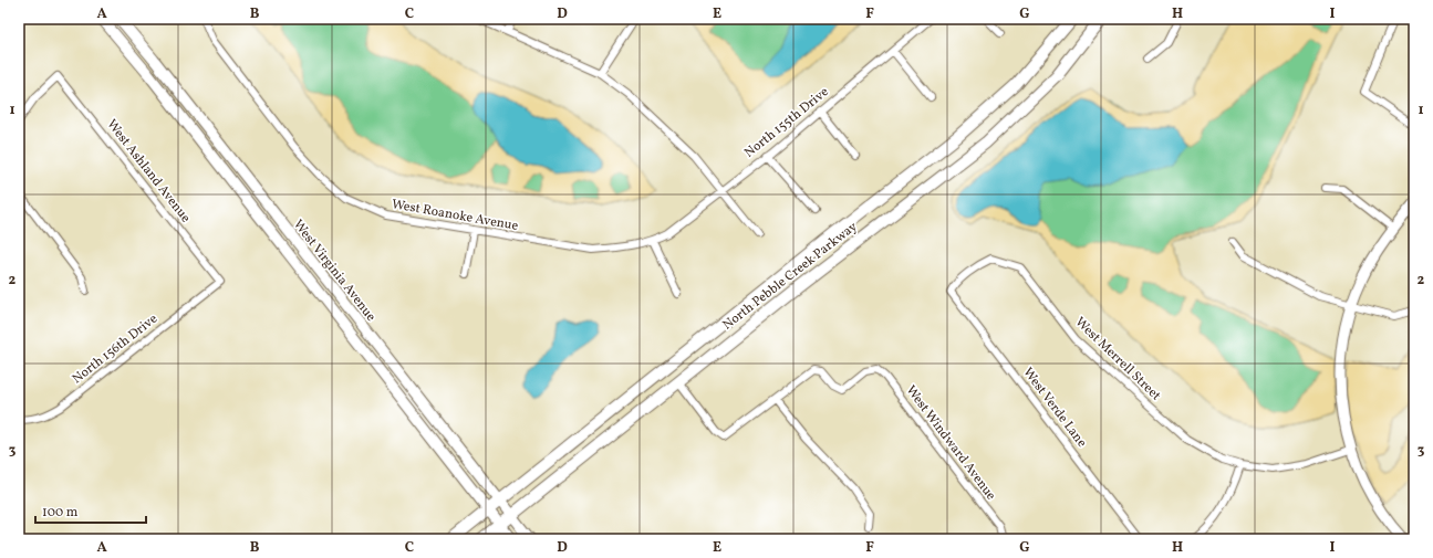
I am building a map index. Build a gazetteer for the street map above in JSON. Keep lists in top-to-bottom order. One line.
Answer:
{"streets":{"main road":["West Virginia Avenue","North Pebble Creek Parkway"],"street":["North 155th Drive","West Ashland Avenue","West Roanoke Avenue","North 156th Drive","West Merrell Street","West Verde Lane","West Windward Avenue"]},"crossings":[["North 155th Drive","West Roanoke Avenue"],["West Ashland Avenue","North 156th Drive"],["West Virginia Avenue","North Pebble Creek Parkway"],["West Merrell Street","West Verde Lane"]],"scale_bar":"100 m","grid":{"columns":["A","B","C","D","E","F","G","H","I"],"rows":["1","2","3"]}}
